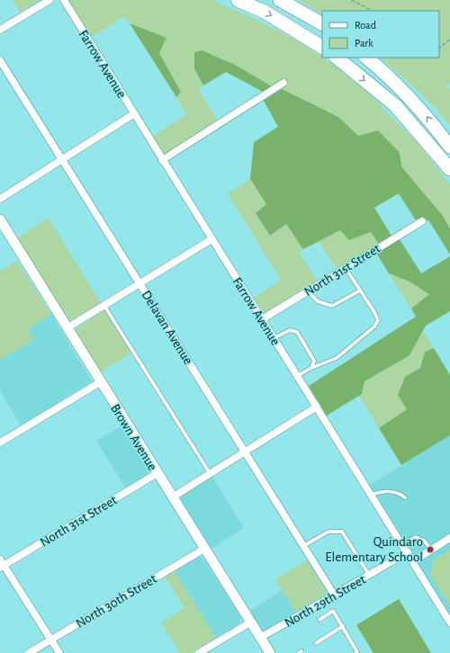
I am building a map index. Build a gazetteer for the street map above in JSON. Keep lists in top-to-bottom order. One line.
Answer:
{"streets":{"main road":["Brown Avenue"],"street":["Farrow Avenue","North 31st Street","Delavan Avenue","North 30th Street","North 29th Street"]},"crossings":[["Farrow Avenue","North 31st Street"],["Farrow Avenue","North 29th Street"],["North 31st Street","Brown Avenue"],["Delavan Avenue","North 29th Street"],["Brown Avenue","North 30th Street"],["Brown Avenue","North 29th Street"]],"places":["Quindaro Elementary School"],"legend":["Road","Park"]}
